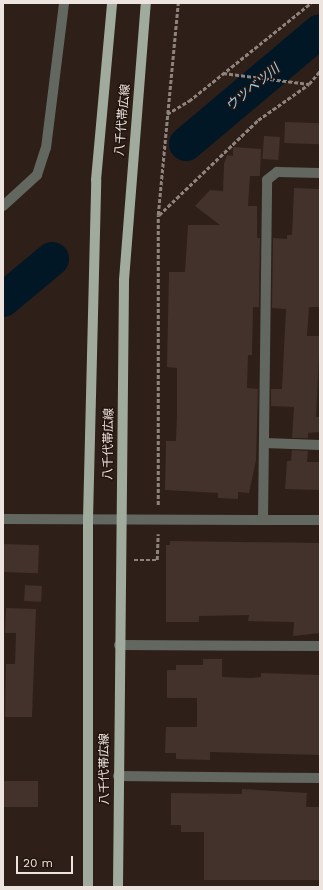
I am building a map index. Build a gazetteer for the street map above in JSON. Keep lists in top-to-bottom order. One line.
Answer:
{"streets":{"main road":["八千代帯広線"]},"water":["ウツベツ川"],"scale_bar":"20 m"}
